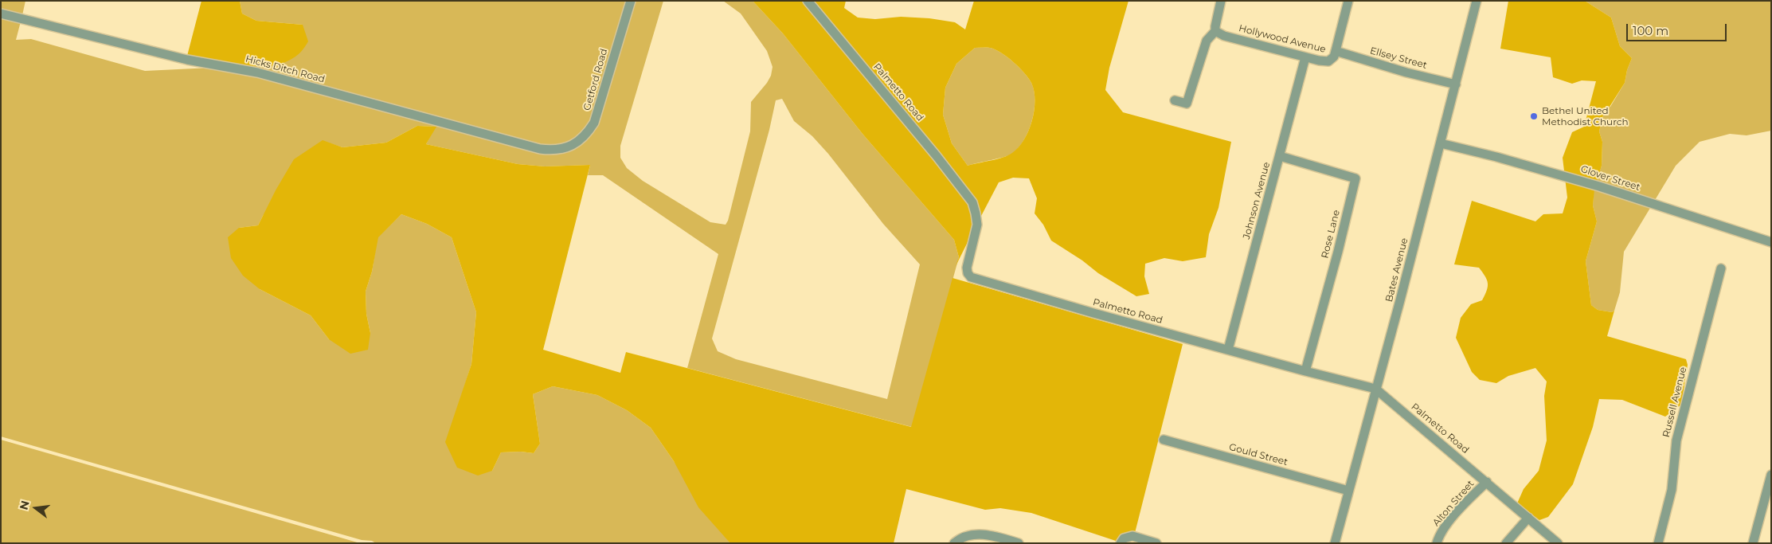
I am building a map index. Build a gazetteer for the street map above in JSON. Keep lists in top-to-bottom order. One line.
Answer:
{"streets":{"street":["Hollywood Avenue","Ellsey Street","Hicks Ditch Road","Getford Road","Palmetto Road","Glover Street","Johnson Avenue","Rose Lane","Bates Avenue","Russell Avenue","Gould Street","Alton Street"]},"crossings":[["Hollywood Avenue","Ellsey Street"],["Hollywood Avenue","Johnson Avenue"],["Ellsey Street","Bates Avenue"],["Hicks Ditch Road","Getford Road"],["Palmetto Road","Johnson Avenue"],["Palmetto Road","Rose Lane"],["Palmetto Road","Bates Avenue"],["Palmetto Road","Alton Street"],["Glover Street","Bates Avenue"],["Johnson Avenue","Rose Lane"],["Bates Avenue","Gould Street"]],"places":["Bethel United Methodist Church"],"scale_bar":"100 m","north":"left"}
